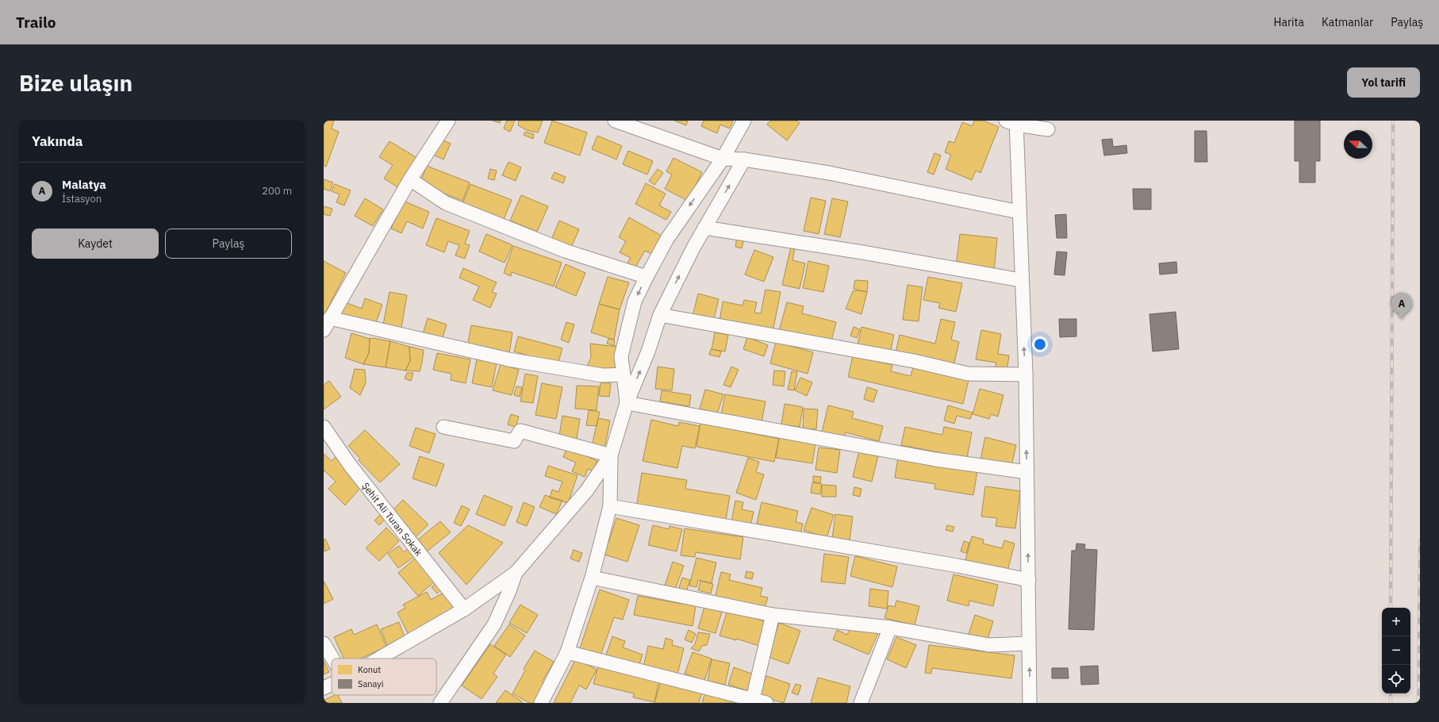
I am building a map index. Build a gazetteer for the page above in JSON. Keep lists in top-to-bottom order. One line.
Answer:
{"streets":{"street":["Şehit Ali Turan Sokak"]},"legend":["Konut","Sanayi"],"north":"left","page":{"header":"Trailo","nav":["Harita","Katmanlar","Paylaş"],"buttons":["Yol tarifi",["Kaydet","Paylaş"]],"title":"Bize ulaşın","heading":"Yakında","list":[{"mark":"A","name":"Malatya","note":"İstasyon","value":"200 m"}],"pins":"A","map_buttons":["+","−"]}}
